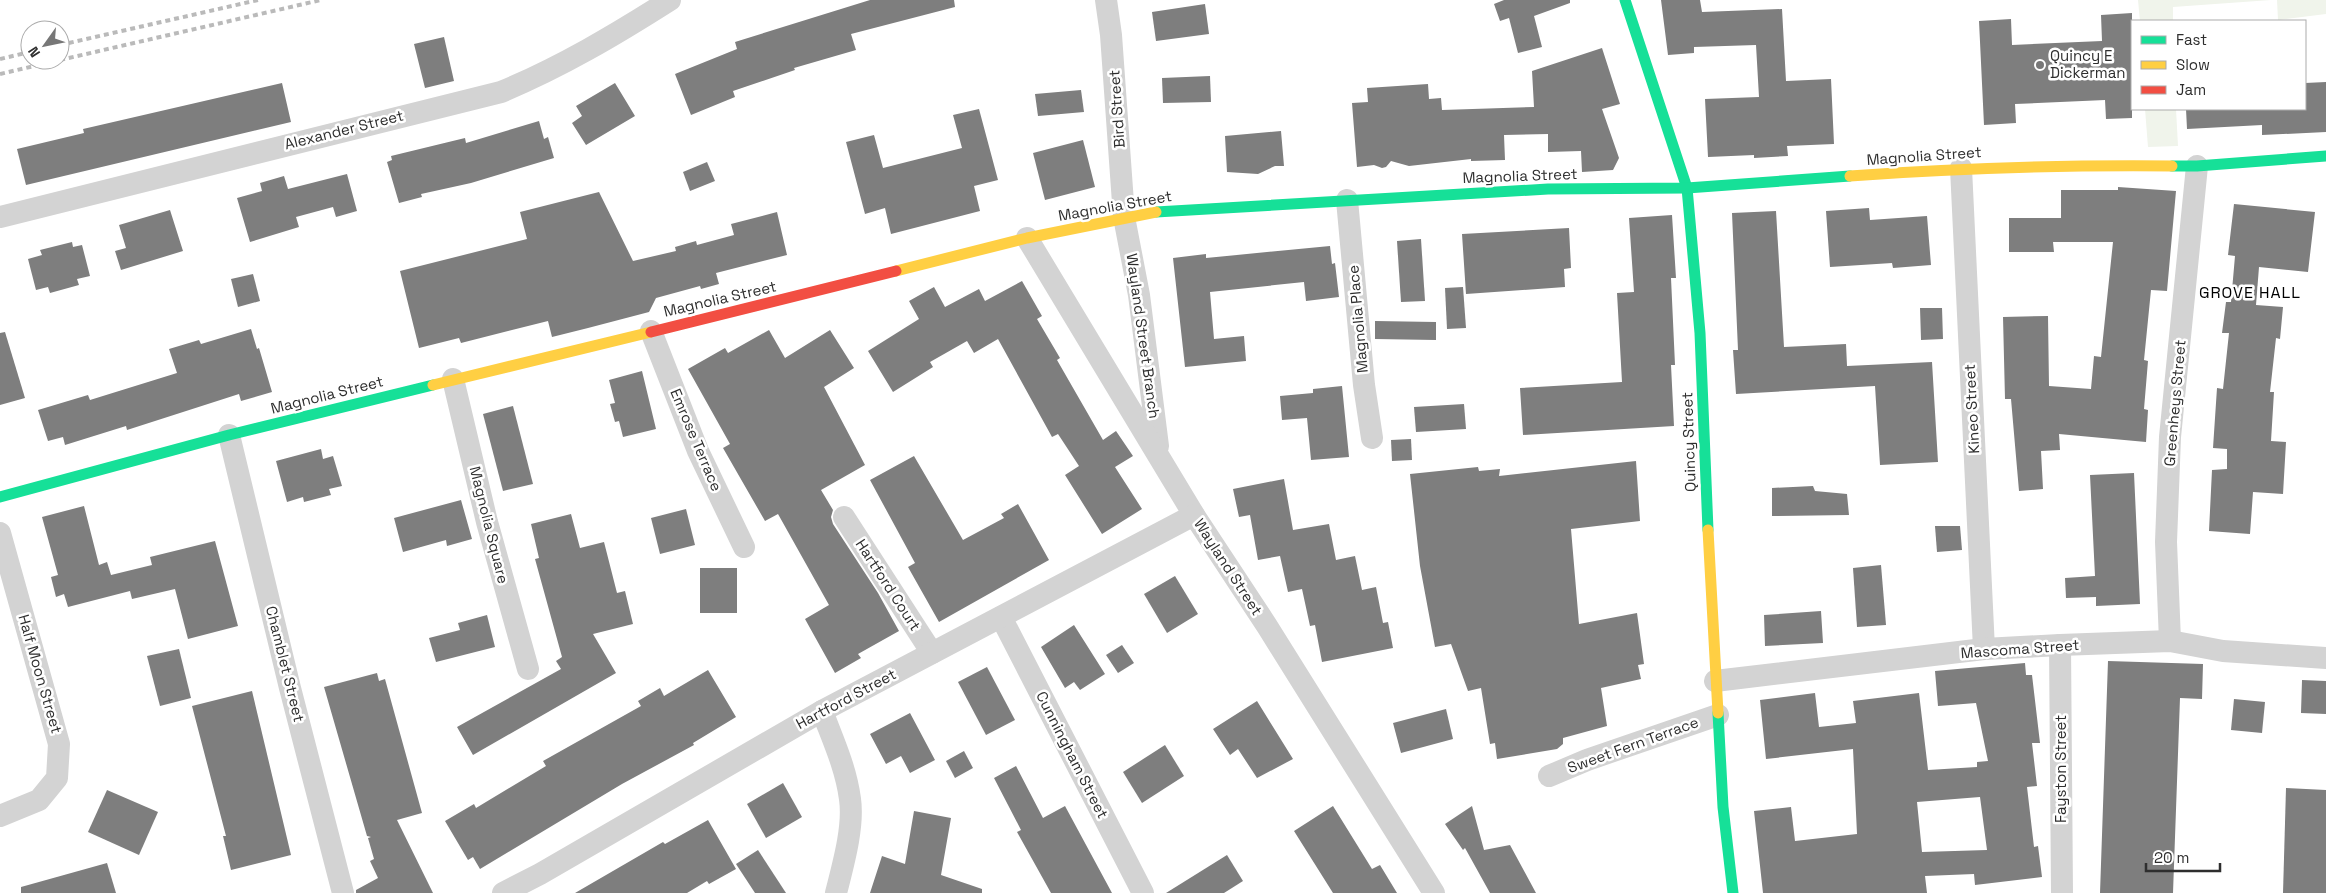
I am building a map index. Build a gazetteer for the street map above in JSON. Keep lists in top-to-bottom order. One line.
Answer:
{"streets":{"street":["Bird Street","Alexander Street","Magnolia Street","Magnolia Place","Wayland Street Branch","Greenheys Street","Kineo Street","Emrose Terrace","Quincy Street","Magnolia Square","Wayland Street","Hartford Court","Mascoma Street","Chamblet Street","Half Moon Street","Hartford Street","Sweet Fern Terrace","Cunningham Street","Fayston Street"]},"crossings":[["Bird Street","Magnolia Street"],["Bird Street","Wayland Street Branch"],["Magnolia Street","Magnolia Place"],["Magnolia Street","Wayland Street Branch"],["Magnolia Street","Greenheys Street"],["Magnolia Street","Kineo Street"],["Magnolia Street","Emrose Terrace"],["Magnolia Street","Quincy Street"],["Magnolia Street","Magnolia Square"],["Magnolia Street","Wayland Street"],["Magnolia Street","Chamblet Street"],["Wayland Street Branch","Wayland Street"],["Greenheys Street","Mascoma Street"],["Kineo Street","Mascoma Street"],["Quincy Street","Mascoma Street"],["Quincy Street","Sweet Fern Terrace"],["Wayland Street","Hartford Street"],["Hartford Court","Hartford Street"],["Mascoma Street","Fayston Street"],["Hartford Street","Cunningham Street"]],"districts":["GROVE HALL"],"places":["Quincy E Dickerman"],"legend":["Fast","Slow","Jam"],"scale_bar":"20 m","north":"bottom left"}
